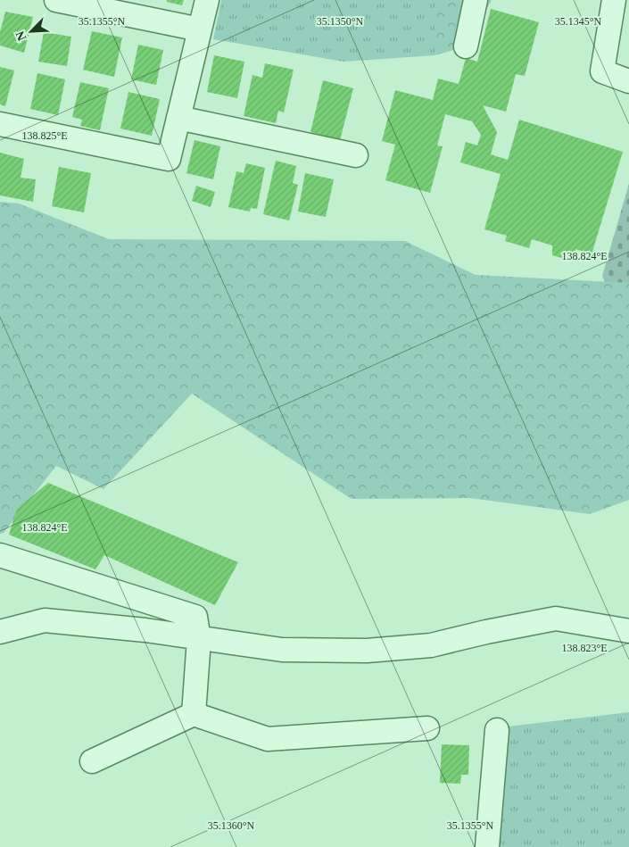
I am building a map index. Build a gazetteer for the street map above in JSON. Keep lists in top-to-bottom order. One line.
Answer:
{"north":"bottom left","coordinates":["35.1345°N","35.1355°N","35.1350°N","138.825°E","138.824°E","138.823°E","35.1360°N"]}
